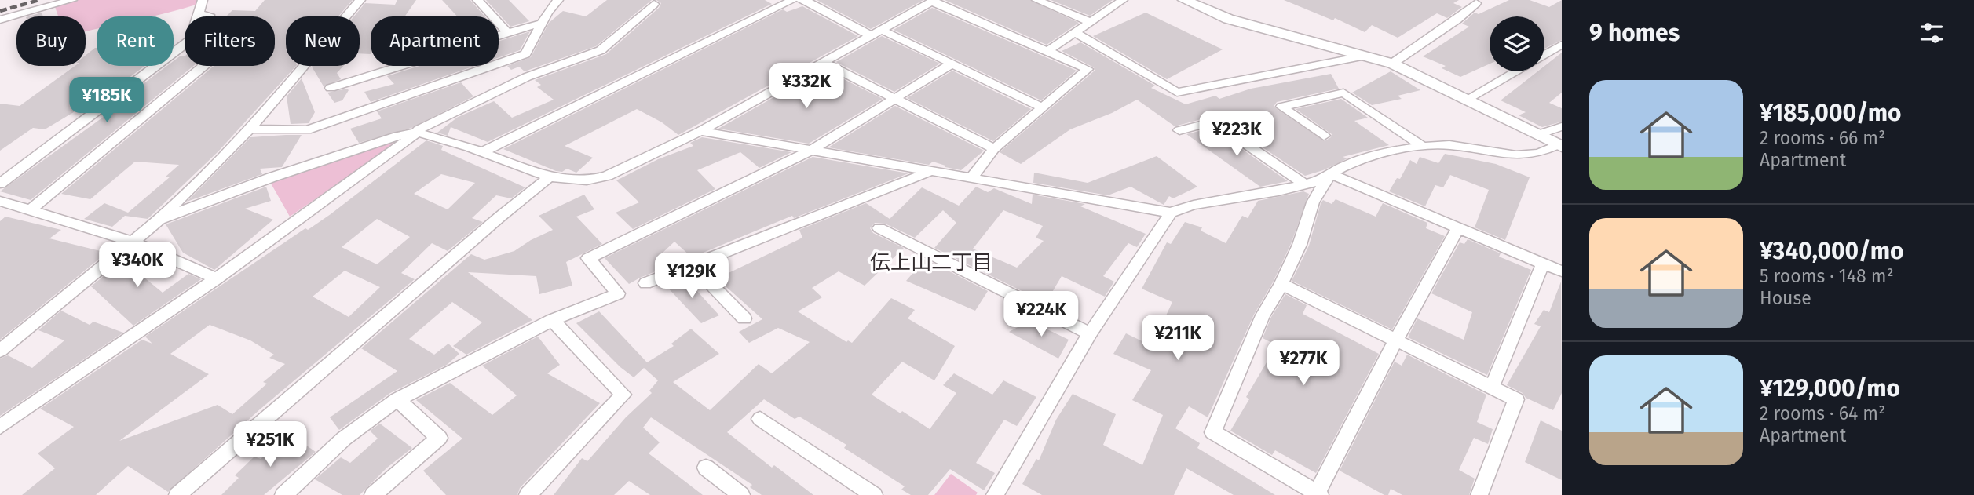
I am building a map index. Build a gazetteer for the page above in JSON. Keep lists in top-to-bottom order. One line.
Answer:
{"districts":["伝上山二丁目"],"page":{"heading":"9 homes","chip":["Buy","Rent","Filters","New","Apartment"],"price":["¥332K","¥185K","¥223K","¥340K","¥129K","¥224K","¥211K","¥277K","¥251K"],"list":[{"name":"¥185,000/mo","note":"2 rooms · 66 m² · Apartment"},{"name":"¥340,000/mo","note":"5 rooms · 148 m² · House"},{"name":"¥129,000/mo","note":"2 rooms · 64 m² · Apartment"}]}}
